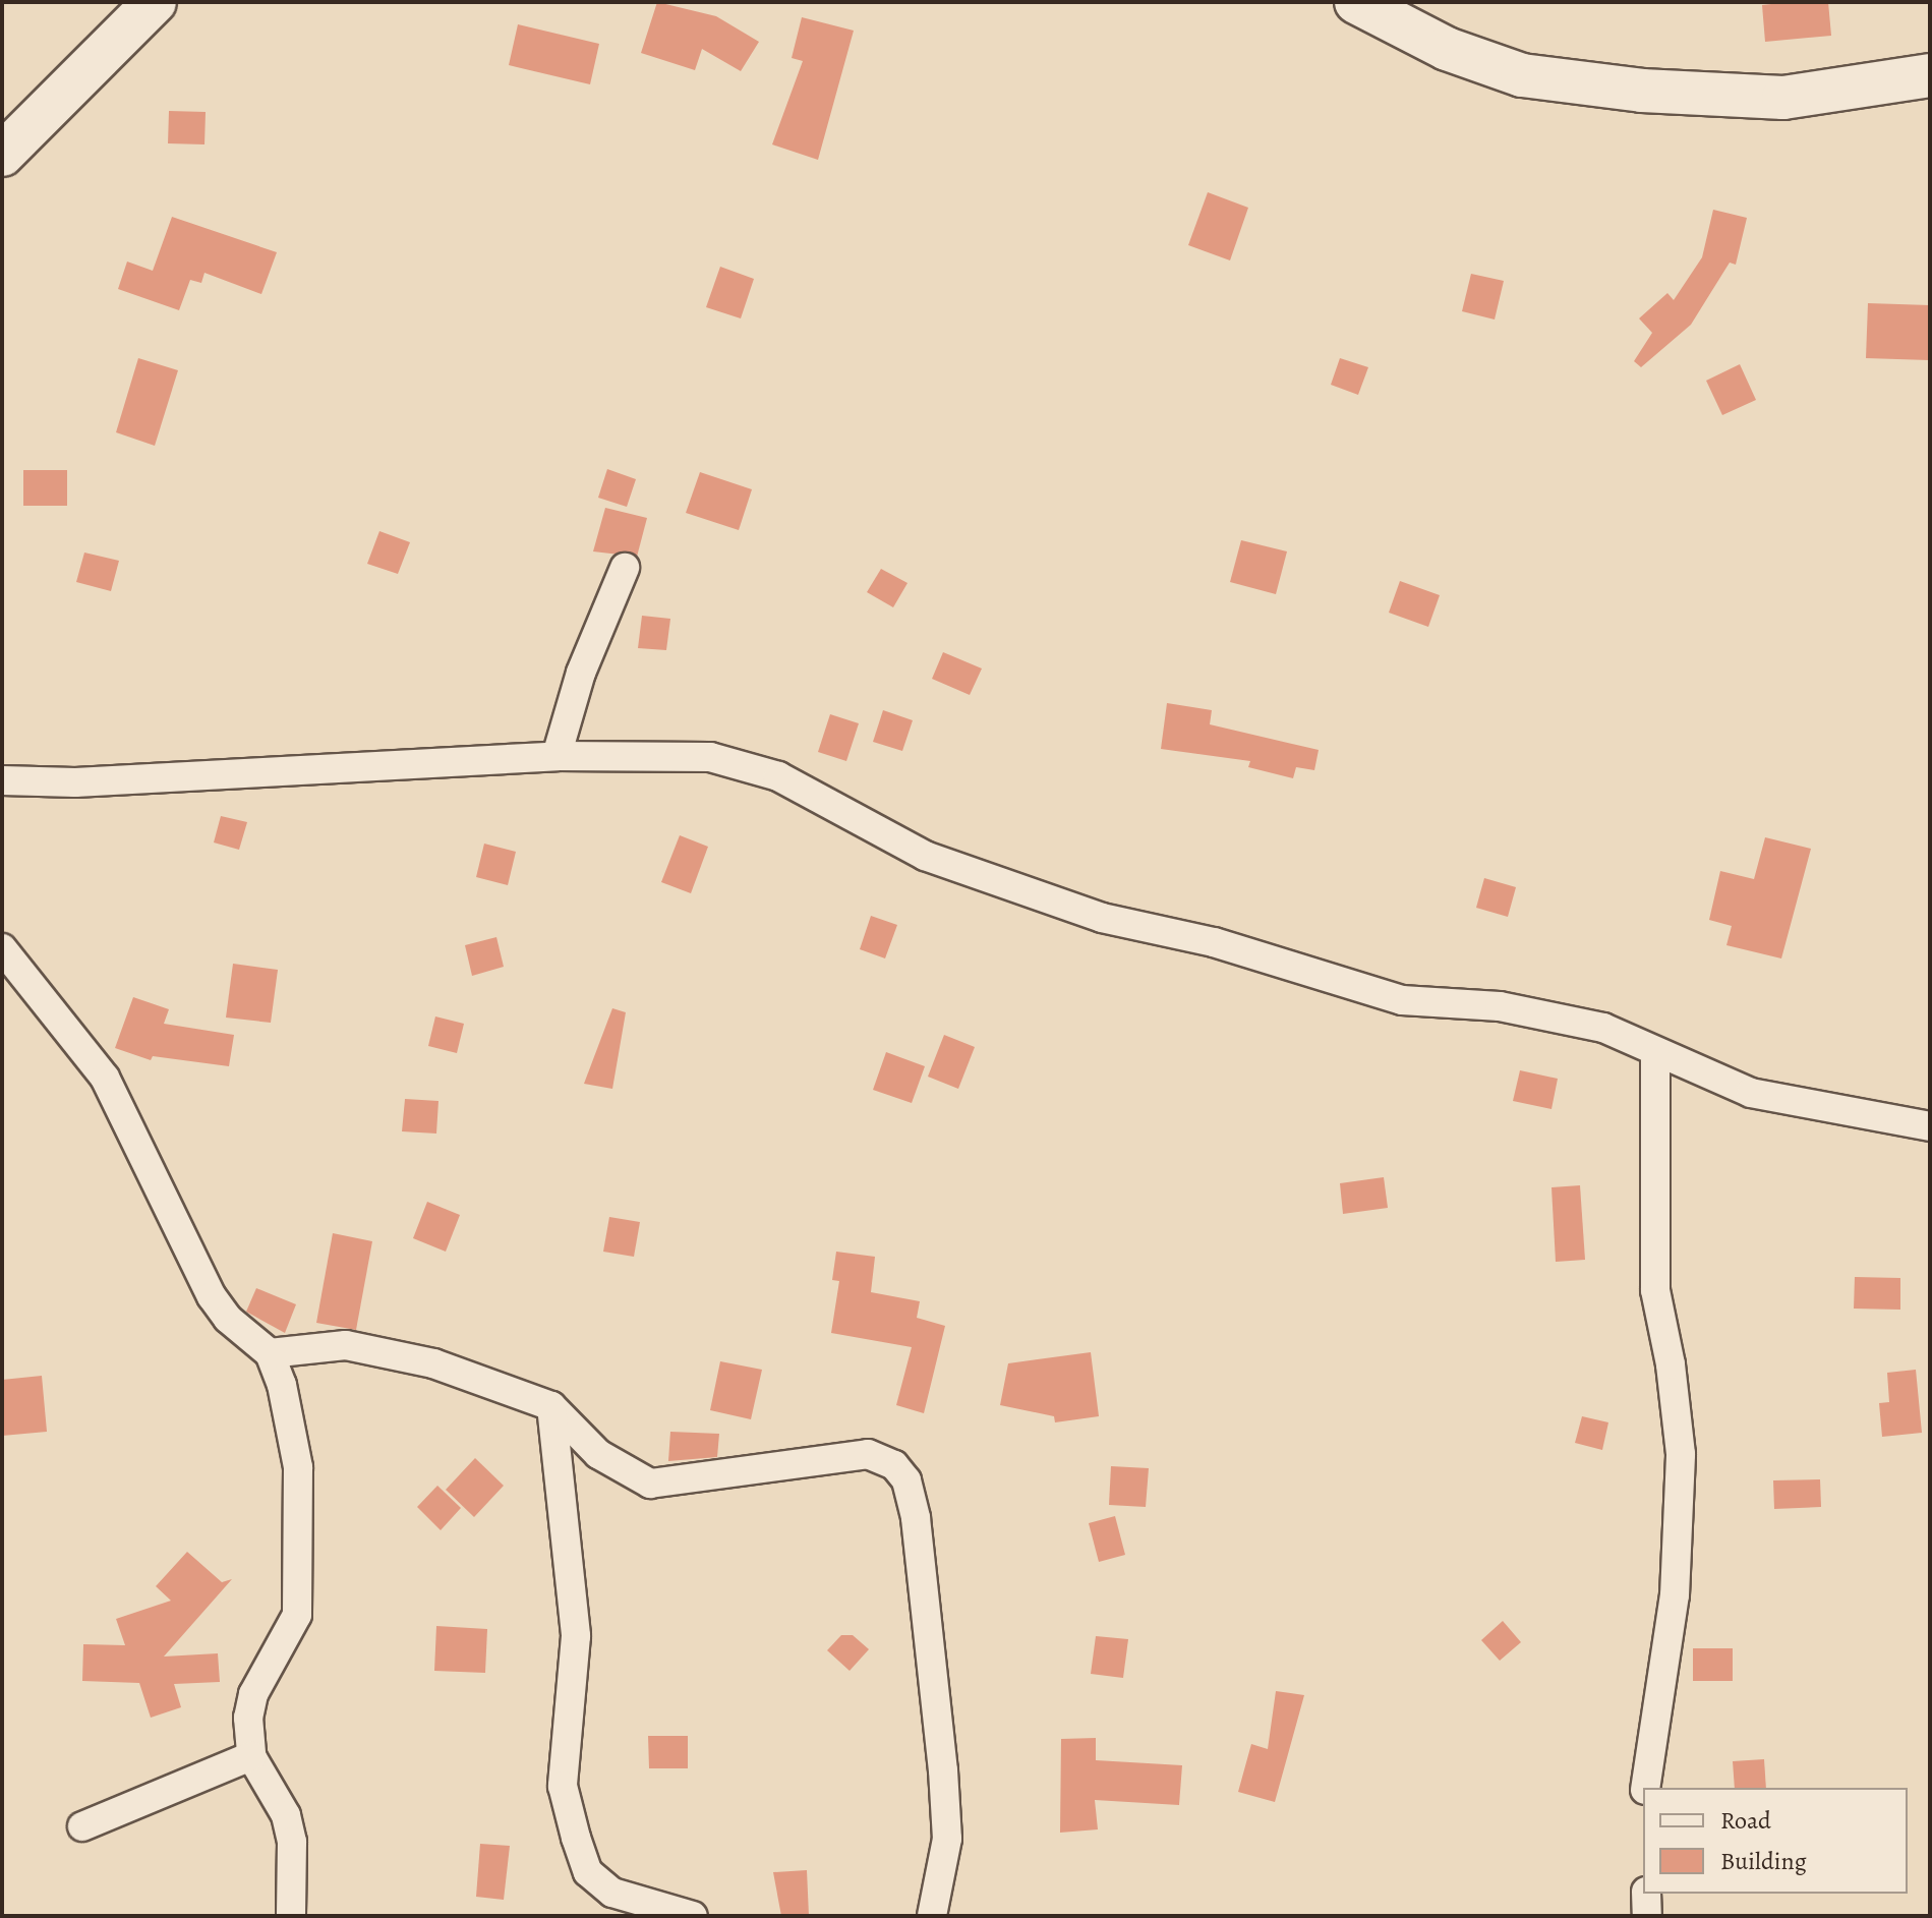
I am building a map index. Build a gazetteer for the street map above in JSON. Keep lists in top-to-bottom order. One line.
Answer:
{"legend":["Road","Building"]}
